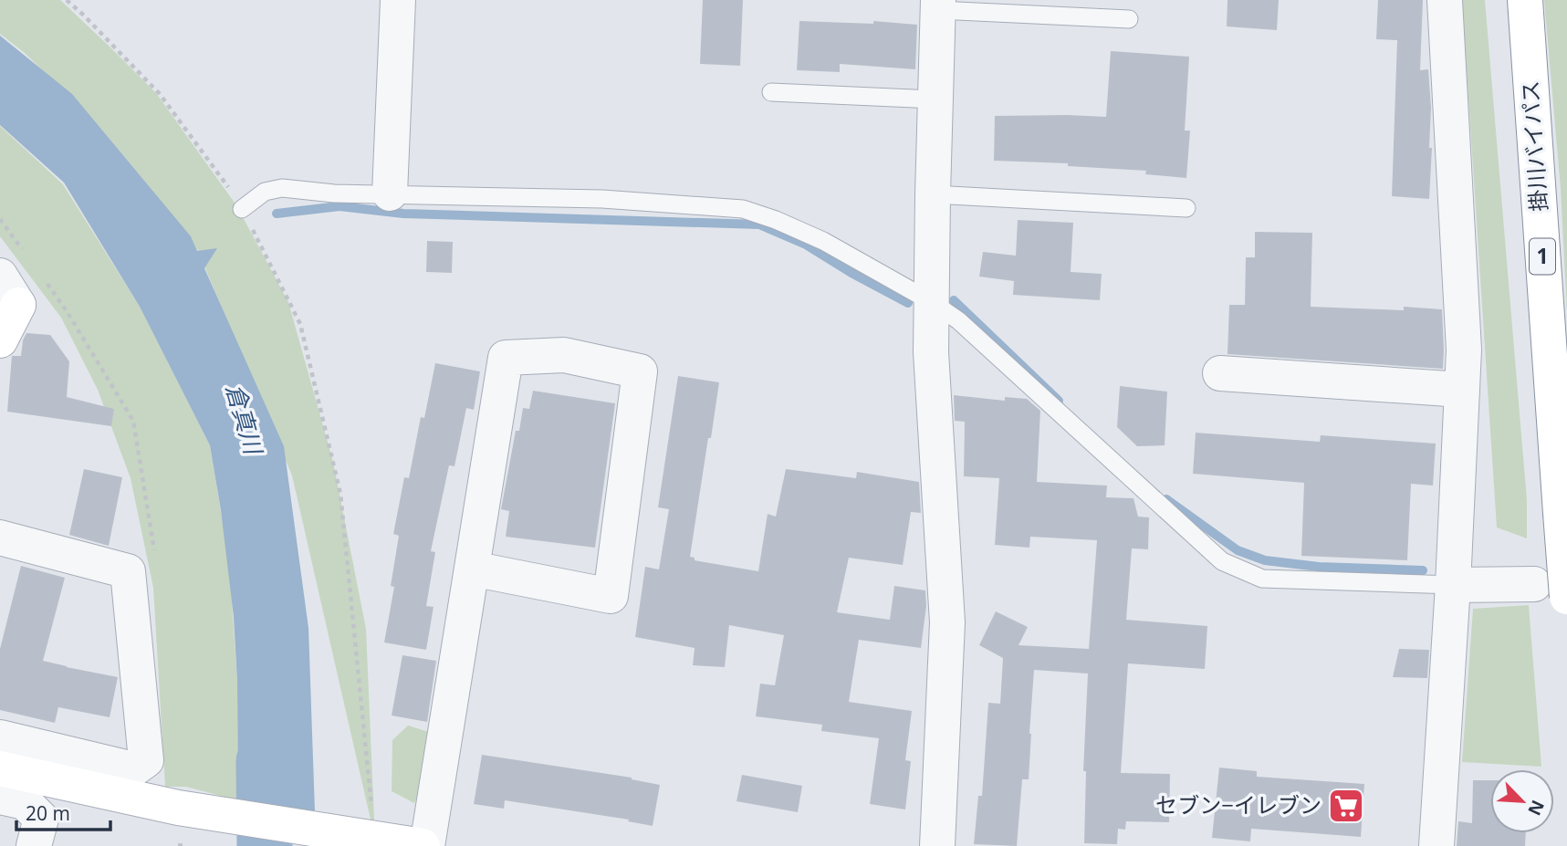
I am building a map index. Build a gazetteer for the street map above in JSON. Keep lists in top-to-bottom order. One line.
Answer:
{"streets":{"main road":["掛川バイパス","1"]},"water":["倉真川"],"places":{"supermarket":["セブン−イレブン"]},"scale_bar":"20 m","north":"bottom right"}
